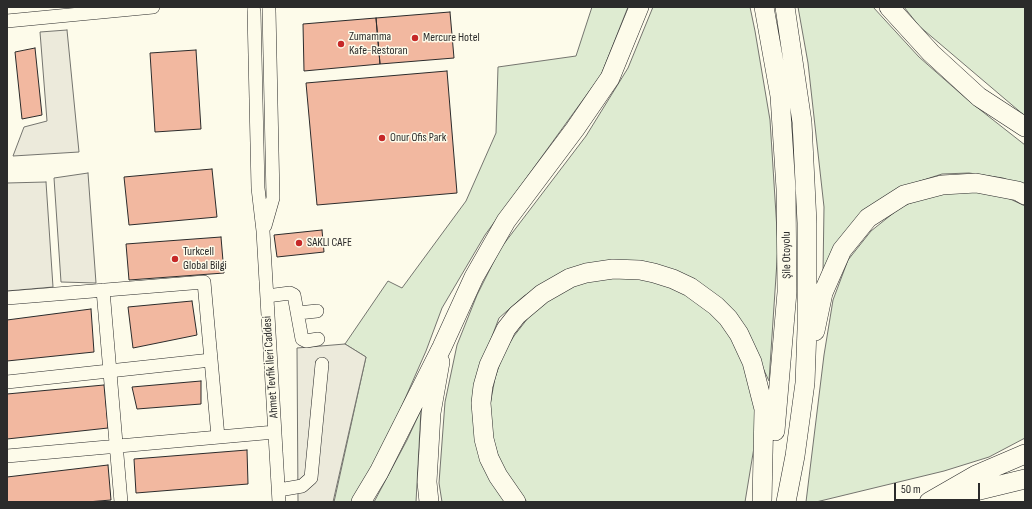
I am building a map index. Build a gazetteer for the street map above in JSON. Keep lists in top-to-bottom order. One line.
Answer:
{"streets":{"highway":["Şile Otoyolu"],"street":["Ahmet Tevfik İleri Caddesi"]},"places":["Mercure Hotel","Zumamma Kafe-Restoran","Onur Ofis Park","SAKLI CAFE","Turkcell Global Bilgi"],"scale_bar":"50 m"}
